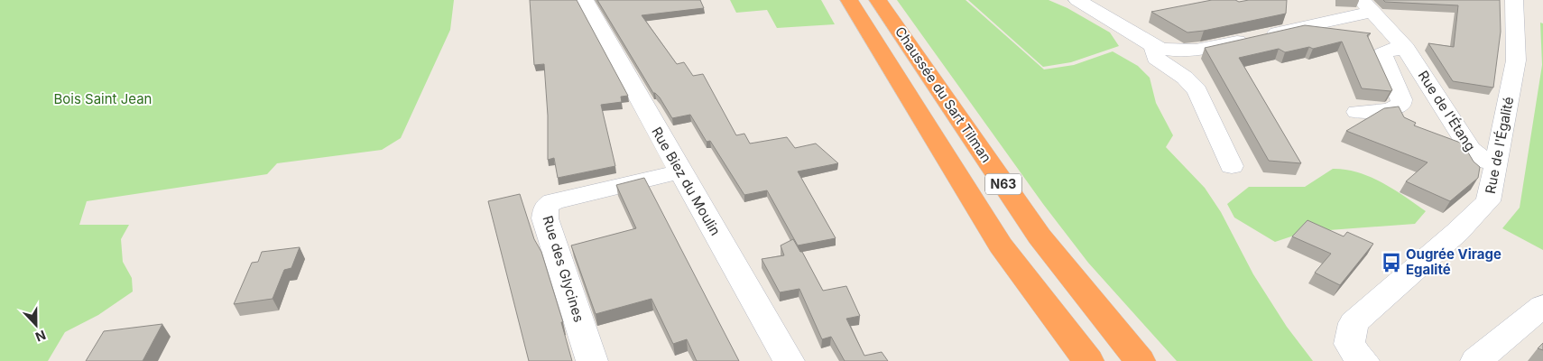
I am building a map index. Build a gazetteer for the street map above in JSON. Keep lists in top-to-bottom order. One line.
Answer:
{"streets":{"highway":["Chaussée du Sart Tilman","N63"],"street":["Rue de l'Étang","Rue de l'Égalité","Rue Biez du Moulin","Rue des Glycines"]},"crossings":[["Rue de l'Étang","Rue de l'Égalité"],["Rue Biez du Moulin","Rue des Glycines"]],"parks":["Bois Saint Jean"],"places":{"bus stop":["Ougrée Virage Egalité"]},"north":"bottom"}
